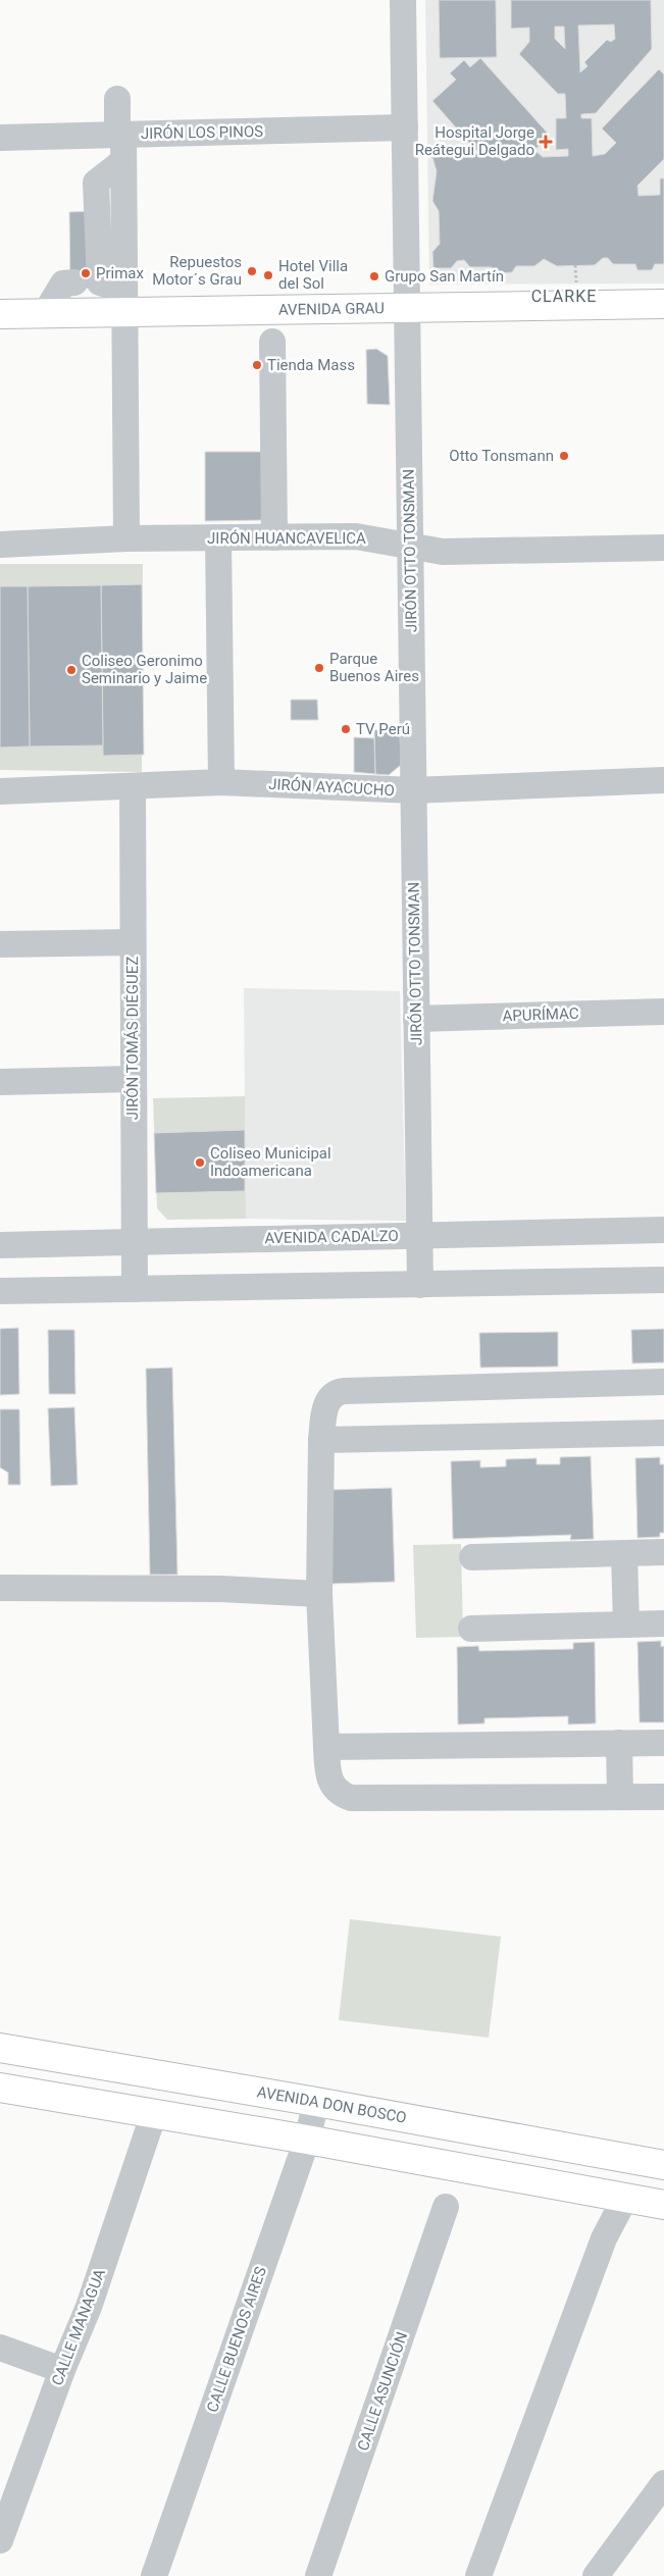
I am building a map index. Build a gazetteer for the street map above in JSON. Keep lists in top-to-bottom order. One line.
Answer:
{"streets":{"main road":["AVENIDA GRAU","AVENIDA DON BOSCO"],"street":["JIRÓN LOS PINOS","JIRÓN HUANCAVELICA","JIRÓN OTTO TONSMAN","JIRÓN AYACUCHO","APURÍMAC","JIRÓN TOMÁS DIÉGUEZ","AVENIDA CADALZO","CALLE MANAGUA","CALLE BUENOS AIRES","CALLE ASUNCIÓN"]},"crossings":[["JIRÓN LOS PINOS","JIRÓN OTTO TONSMAN"],["AVENIDA GRAU","JIRÓN OTTO TONSMAN"],["JIRÓN HUANCAVELICA","JIRÓN OTTO TONSMAN"],["JIRÓN OTTO TONSMAN","JIRÓN AYACUCHO"],["JIRÓN OTTO TONSMAN","APURÍMAC"],["JIRÓN OTTO TONSMAN","AVENIDA CADALZO"],["JIRÓN AYACUCHO","JIRÓN TOMÁS DIÉGUEZ"],["JIRÓN TOMÁS DIÉGUEZ","AVENIDA CADALZO"],["AVENIDA DON BOSCO","CALLE BUENOS AIRES"]],"districts":["CLARKE"],"places":{"health":["Hospital Jorge Reátegui Delgado"],"other":["Repuestos Motor´s Grau","Primax","Hotel Villa del Sol","Grupo San Martín","Tienda Mass","Otto Tonsmann","Parque Buenos Aires","Coliseo Geronimo Seminario y Jaime","TV Perú","Coliseo Municipal Indoamericana"]}}
